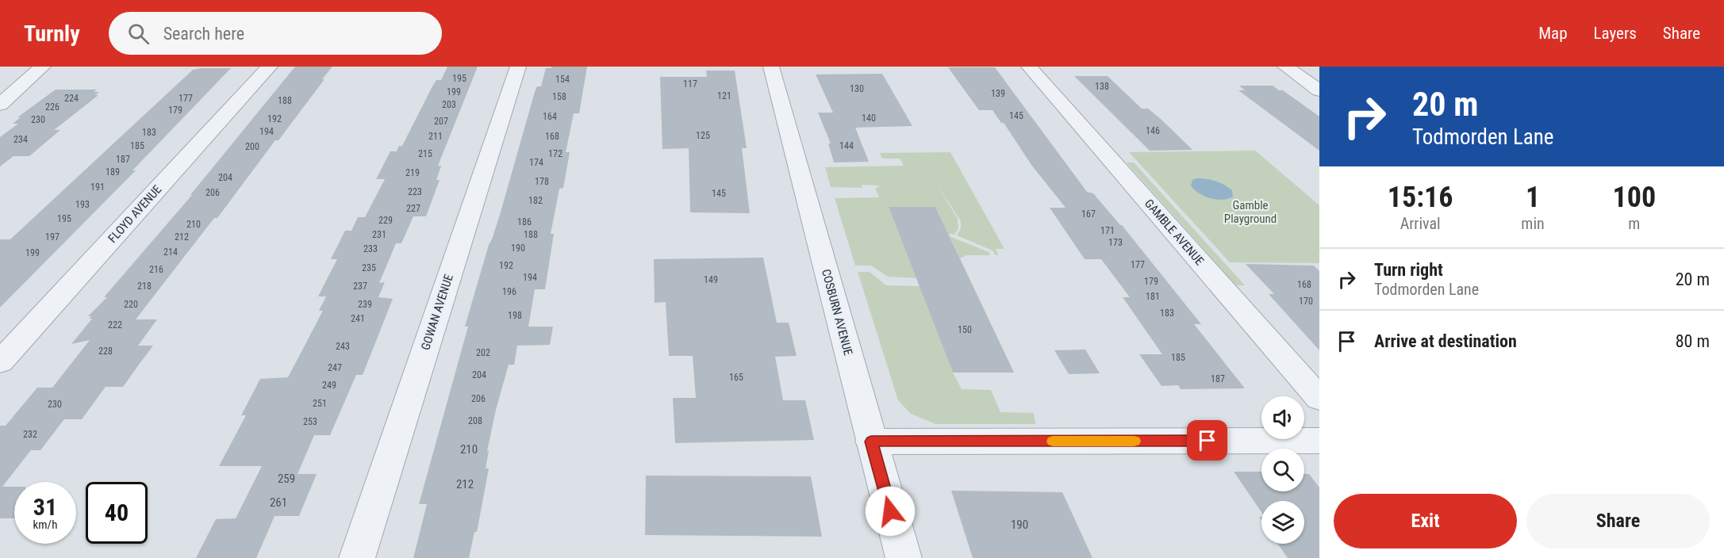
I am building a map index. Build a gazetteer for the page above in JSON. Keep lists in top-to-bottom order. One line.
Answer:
{"streets":{"street":["FLOYD AVENUE","GAMBLE AVENUE","GOWAN AVENUE","COSBURN AVENUE"]},"parks":["Gamble Playground"],"house_numbers":["195","154","117","138","130","199","139","121","158","224","177","188","203","226","179","145","164","140","192","230","207","146","194","183","125","211","168","234","185","144","200","215","172","187","174","189","219","204","178","191","223","206","145","182","193","227","167","195","229","186","210","171","231","188","197","212","173","190","233","214","199","177","192","235","216","194","149","179","168","218","237","196","181","170","220","239","183","198","241","222","150","243","228","202","185","247","204","165","187","249","206","251","230","208","253","232","210","259","212","261","190"],"page":{"header":"Turnly","search":"Search here","nav":["Map","Layers","Share"],"turn":["20 m","Todmorden Lane"],"eta":["15:16","Arrival","1","min","100","m"],"list":[{"name":"Turn right","note":"Todmorden Lane","value":"20 m"},{"name":"Arrive at destination","value":"80 m"}],"speed":"31 km/h","limit":"40","buttons":["Exit","Share"]}}
